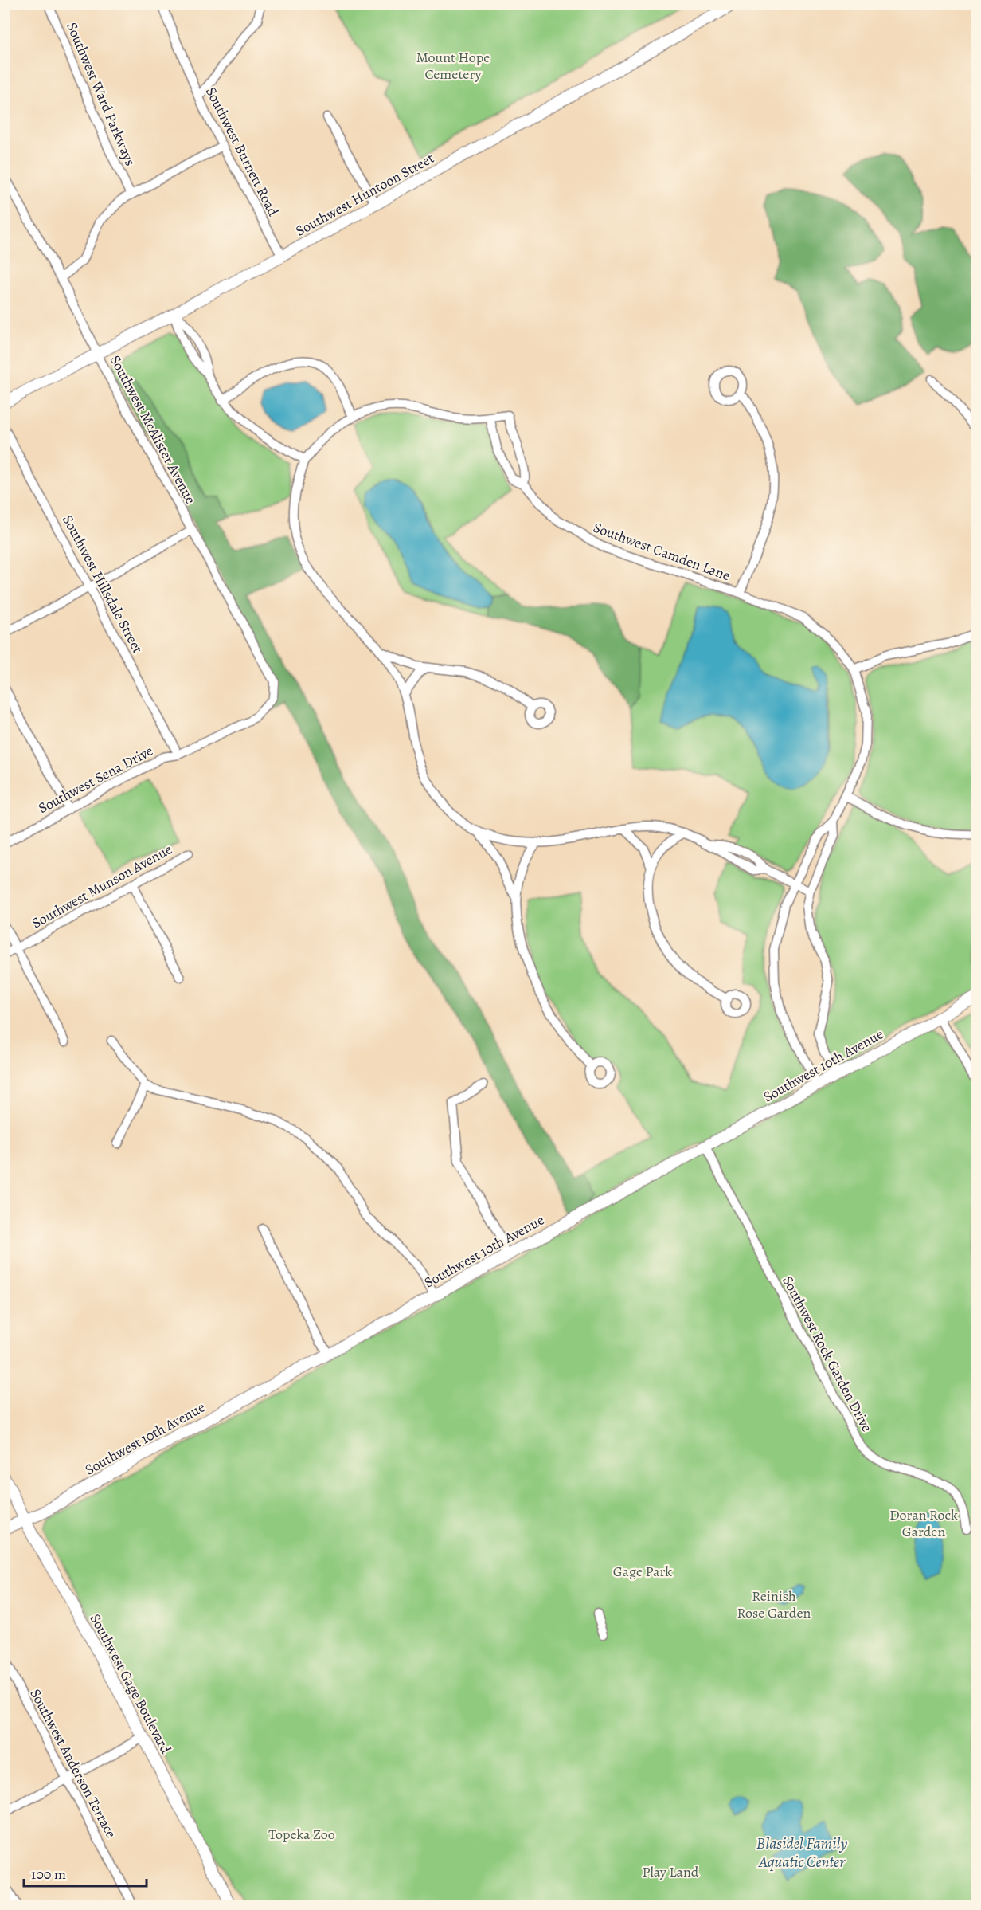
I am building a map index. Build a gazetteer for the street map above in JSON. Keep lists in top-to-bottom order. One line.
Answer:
{"streets":{"main road":["Southwest Huntoon Street","Southwest 10th Avenue","Southwest Gage Boulevard"],"street":["Southwest Ward Parkways","Southwest Burnett Road","Southwest McAlister Avenue","Southwest Camden Lane","Southwest Hillsdale Street","Southwest Sena Drive","Southwest Munson Avenue","Southwest Rock Garden Drive","Southwest Anderson Terrace"]},"crossings":[["Southwest Burnett Road","Southwest Huntoon Street"],["Southwest Huntoon Street","Southwest McAlister Avenue"],["Southwest McAlister Avenue","Southwest Sena Drive"],["Southwest Hillsdale Street","Southwest Sena Drive"],["Southwest 10th Avenue","Southwest Rock Garden Drive"],["Southwest 10th Avenue","Southwest Gage Boulevard"]],"water":["Blasidel Family Aquatic Center"],"parks":["Mount Hope Cemetery","Doran Rock Garden","Gage Park","Reinish Rose Garden","Topeka Zoo","Play Land"],"scale_bar":"100 m"}
